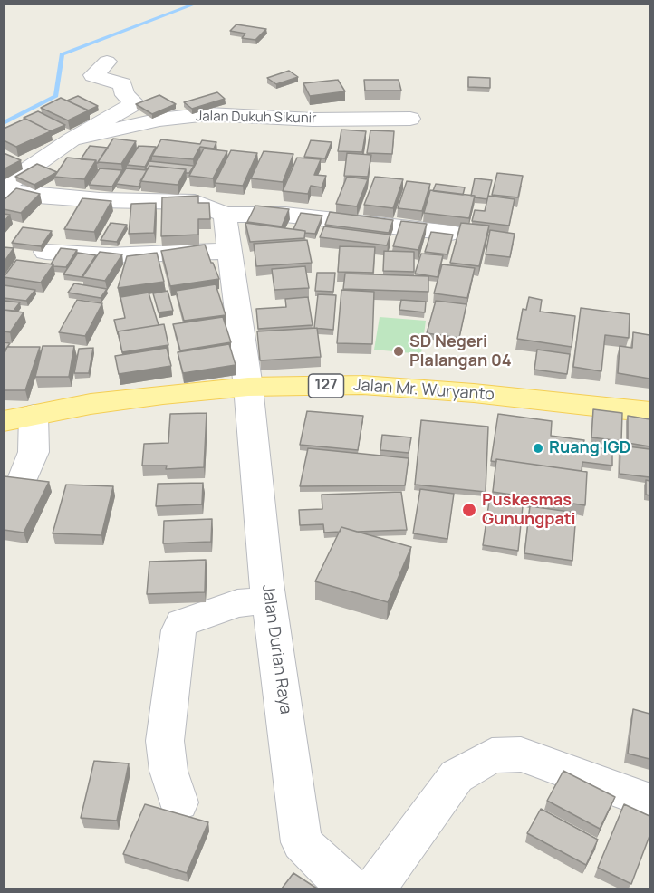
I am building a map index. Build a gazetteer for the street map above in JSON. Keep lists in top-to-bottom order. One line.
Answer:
{"streets":{"main road":["127","Jalan Mr. Wuryanto"],"street":["Jalan Dukuh Sikunir","Jalan Durian Raya"]},"crossings":[["Jalan Mr. Wuryanto","Jalan Durian Raya"]],"places":["SD Negeri Plalangan 04","Ruang IGD","Puskesmas Gunungpati"]}
